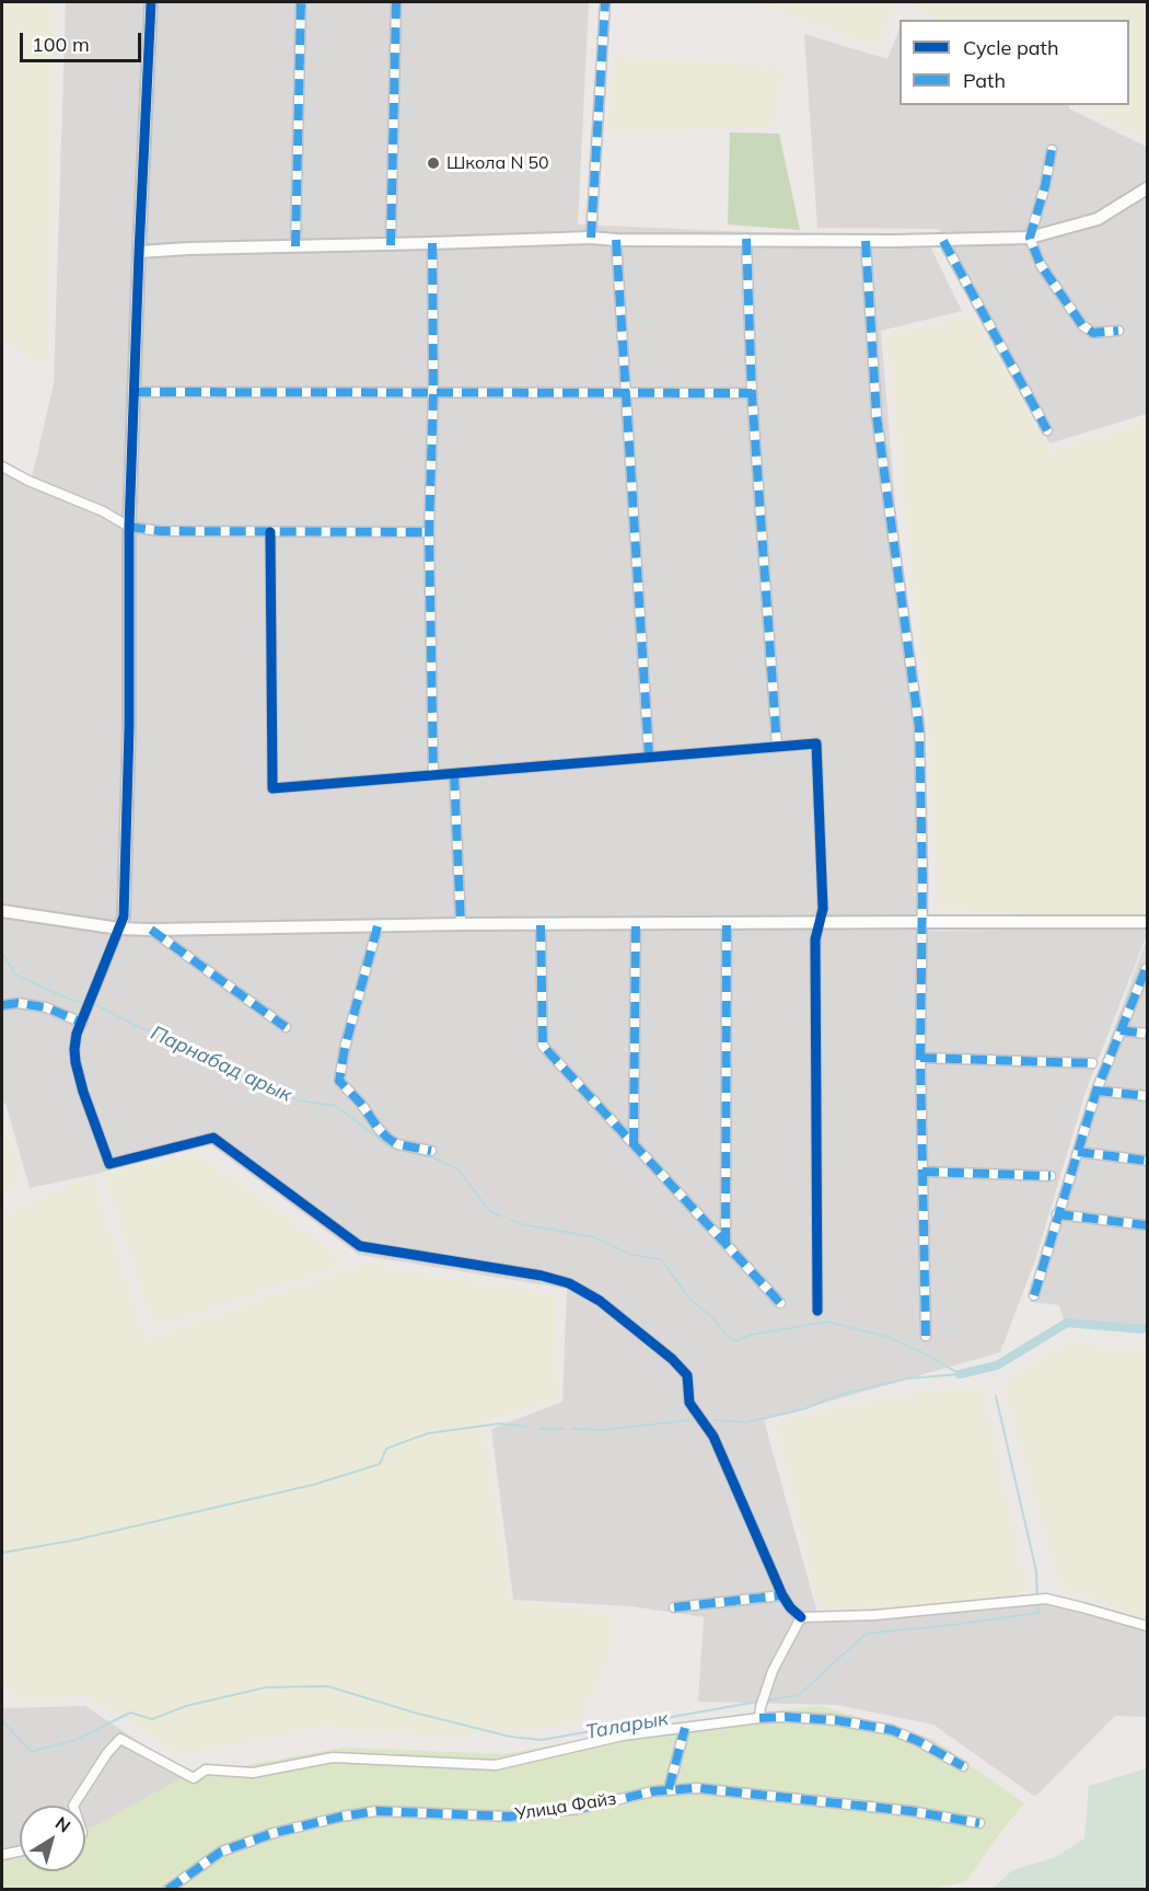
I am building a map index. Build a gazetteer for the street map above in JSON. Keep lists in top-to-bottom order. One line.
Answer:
{"streets":{"street":["Улица Файз"]},"water":["Парнабад арык","Таларык"],"places":["Школа N 50"],"legend":["Cycle path","Path"],"scale_bar":"100 m","north":"top right"}
